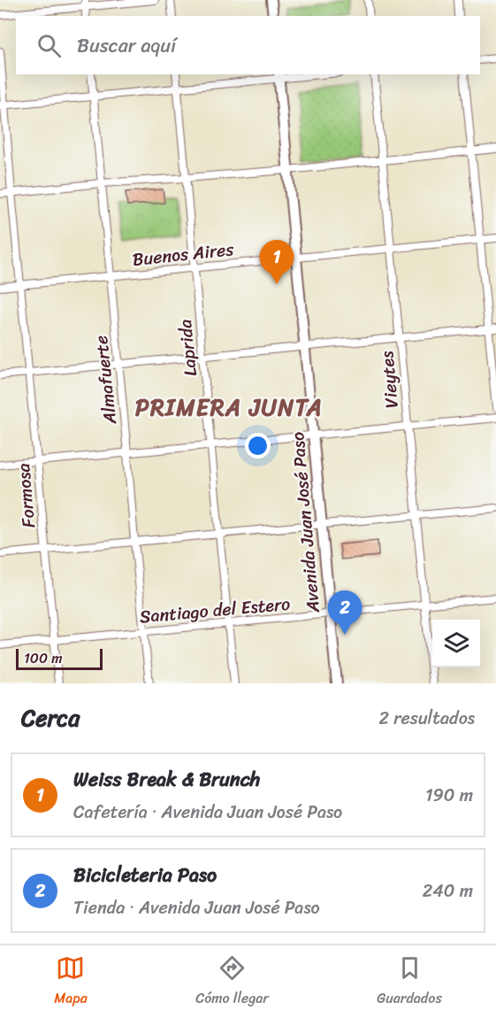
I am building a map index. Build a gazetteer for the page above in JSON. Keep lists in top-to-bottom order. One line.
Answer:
{"streets":{"main road":["Avenida Juan José Paso"],"street":["Buenos Aires","Laprida","Almafuerte","Vieytes","Formosa","Santiago del Estero"]},"crossings":[["Buenos Aires","Laprida"],["Buenos Aires","Almafuerte"],["Buenos Aires","Vieytes"],["Buenos Aires","Formosa"],["Buenos Aires","Avenida Juan José Paso"],["Laprida","Santiago del Estero"],["Almafuerte","Santiago del Estero"],["Vieytes","Santiago del Estero"],["Formosa","Santiago del Estero"],["Avenida Juan José Paso","Santiago del Estero"]],"districts":["PRIMERA JUNTA"],"scale_bar":"100 m","page":{"search":"Buscar aquí","pins":["1","2"],"scale":"100 m","heading":["Cerca","2 resultados"],"list":[{"mark":"1","name":"Weiss Break & Brunch","note":"Cafetería · Avenida Juan José Paso","value":"190 m"},{"mark":"2","name":"Bicicleteria Paso","note":"Tienda · Avenida Juan José Paso","value":"240 m"}],"nav":["Mapa","Cómo llegar","Guardados"]}}
